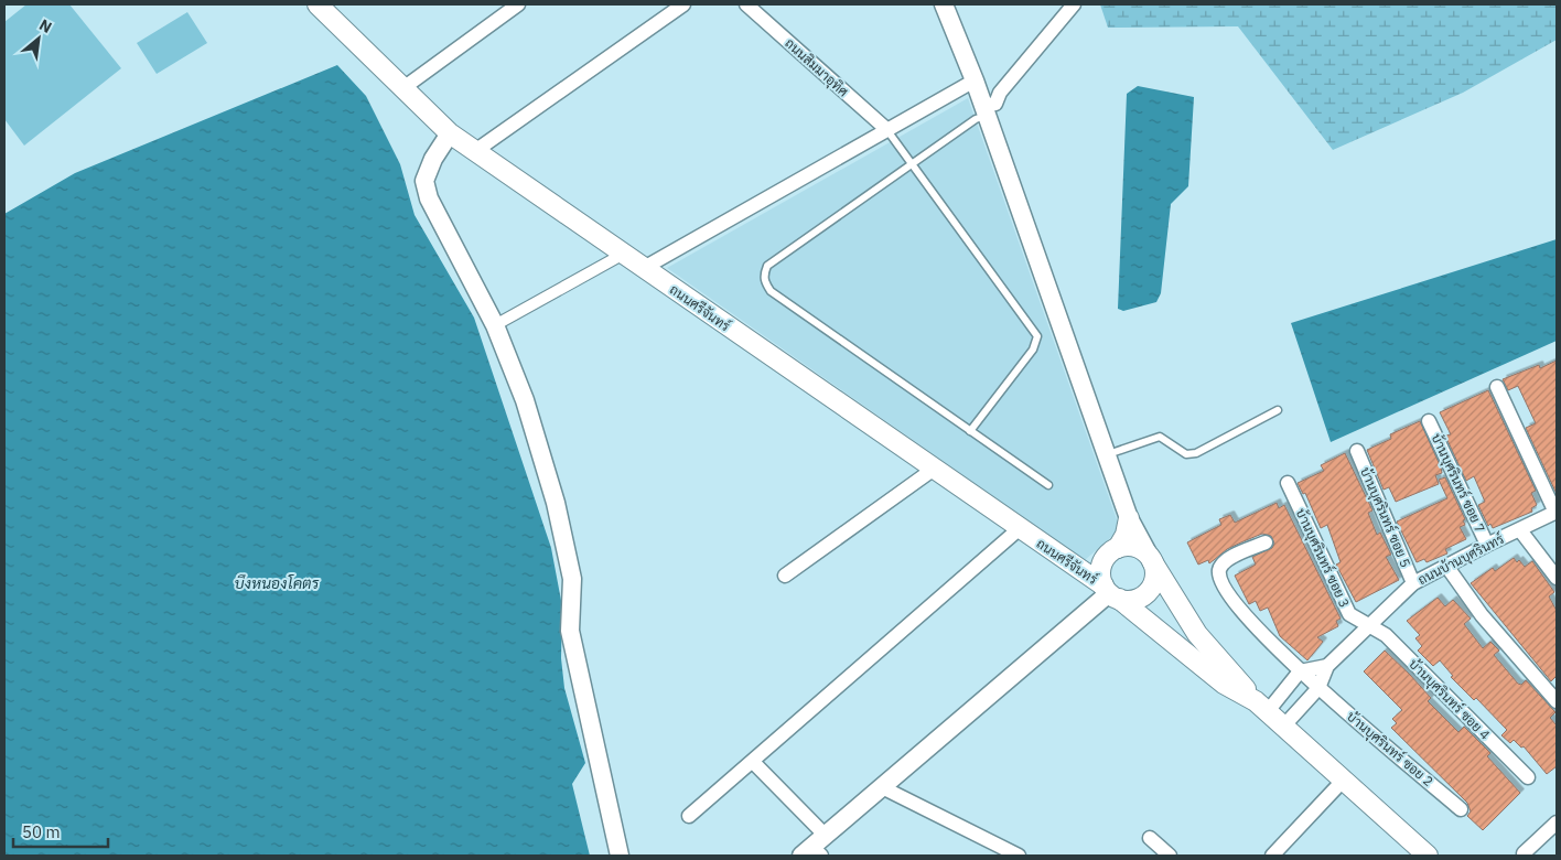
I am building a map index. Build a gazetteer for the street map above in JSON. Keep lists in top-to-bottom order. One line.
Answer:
{"streets":{"main road":["ถนนศรีจันทร์"],"street":["ถนนสิมมาอุทิศ","บ้านบุศรินทร์ ซอย 7","บ้านบุศรินทร์ ซอย 5","บ้านบุศรินทร์ ซอย 3","ถนนบ้านบุศรินทร์","บ้านบุศรินทร์ ซอย 4","บ้านบุศรินทร์ ซอย 2"]},"crossings":[["บ้านบุศรินทร์ ซอย 7","ถนนบ้านบุศรินทร์"],["บ้านบุศรินทร์ ซอย 5","ถนนบ้านบุศรินทร์"],["บ้านบุศรินทร์ ซอย 3","ถนนบ้านบุศรินทร์"],["บ้านบุศรินทร์ ซอย 3","บ้านบุศรินทร์ ซอย 4"],["ถนนบ้านบุศรินทร์","บ้านบุศรินทร์ ซอย 4"]],"water":["บึงหนองโคตร"],"scale_bar":"50 m","north":"top right"}
